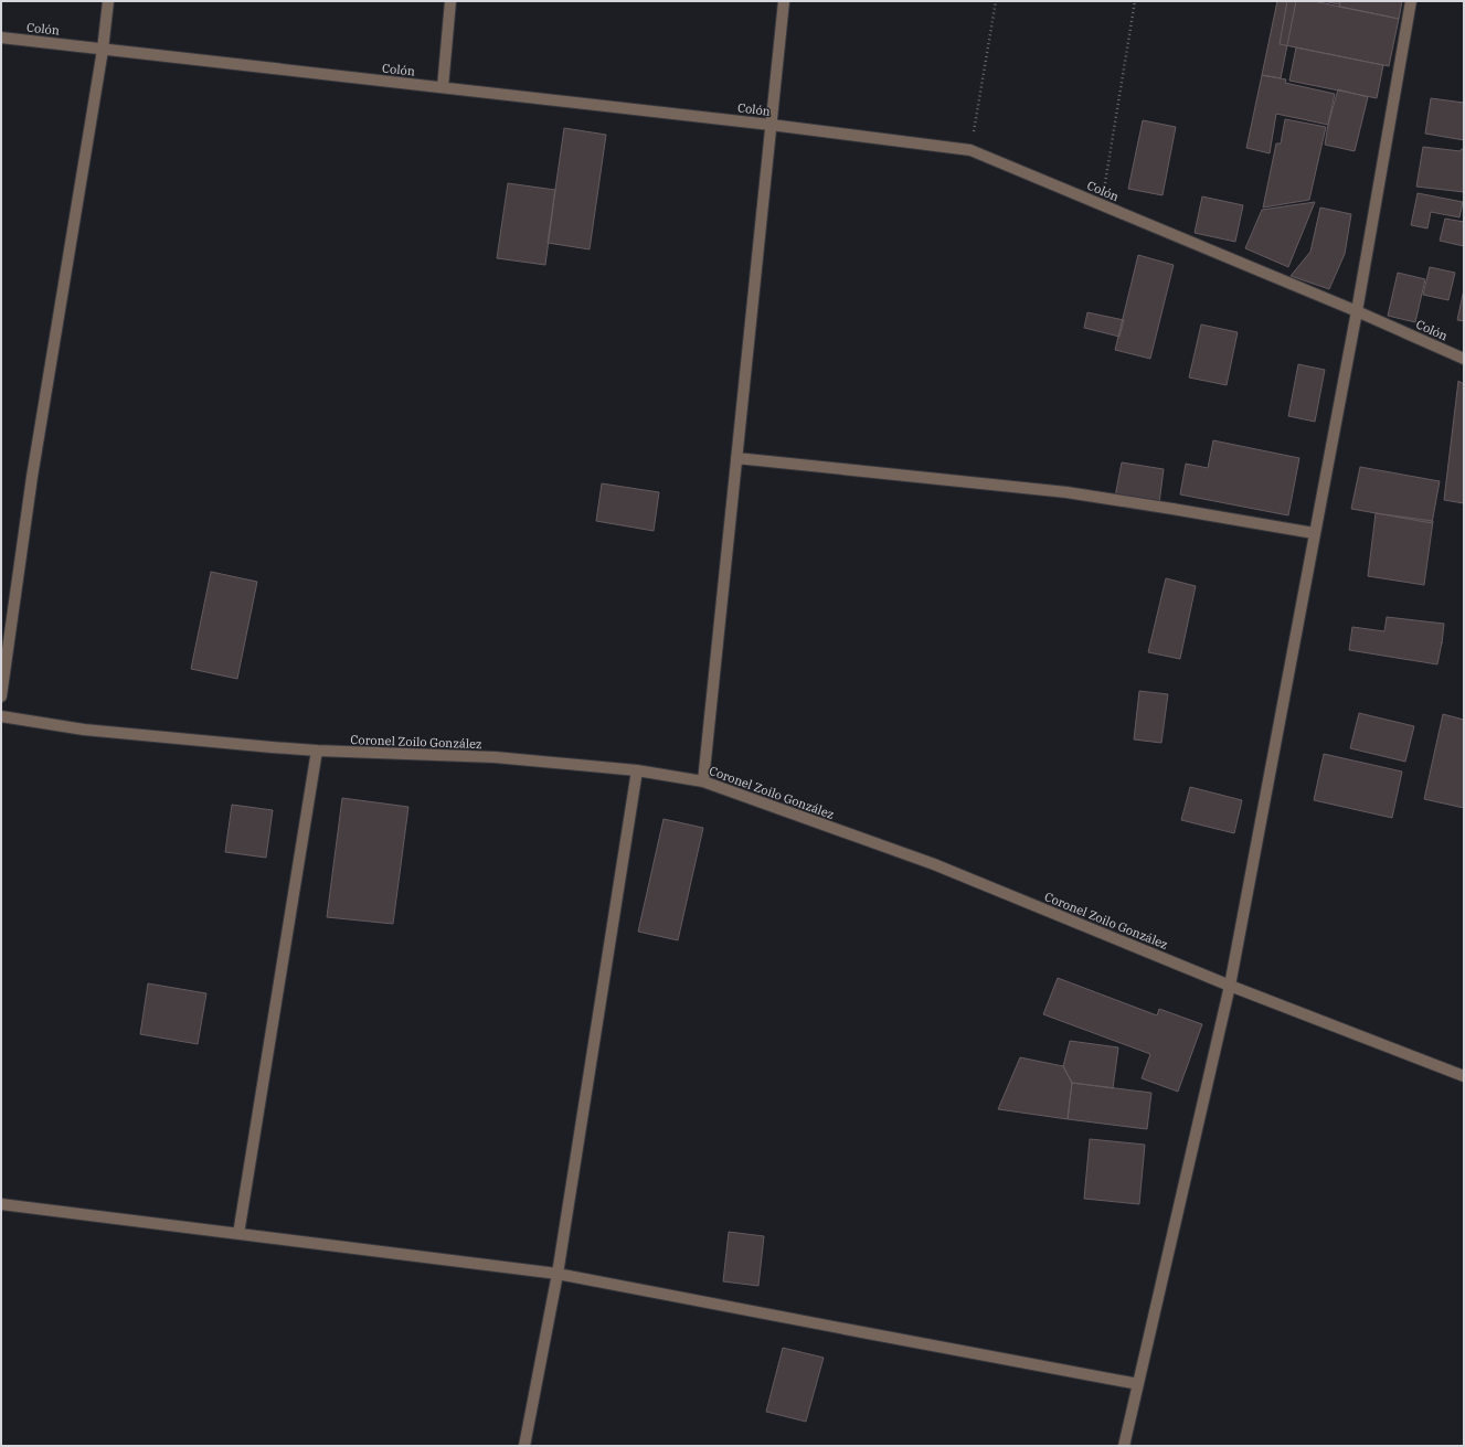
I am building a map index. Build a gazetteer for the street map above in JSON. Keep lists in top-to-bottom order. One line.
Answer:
{"streets":{"street":["Colón","Coronel Zoilo González"]}}
